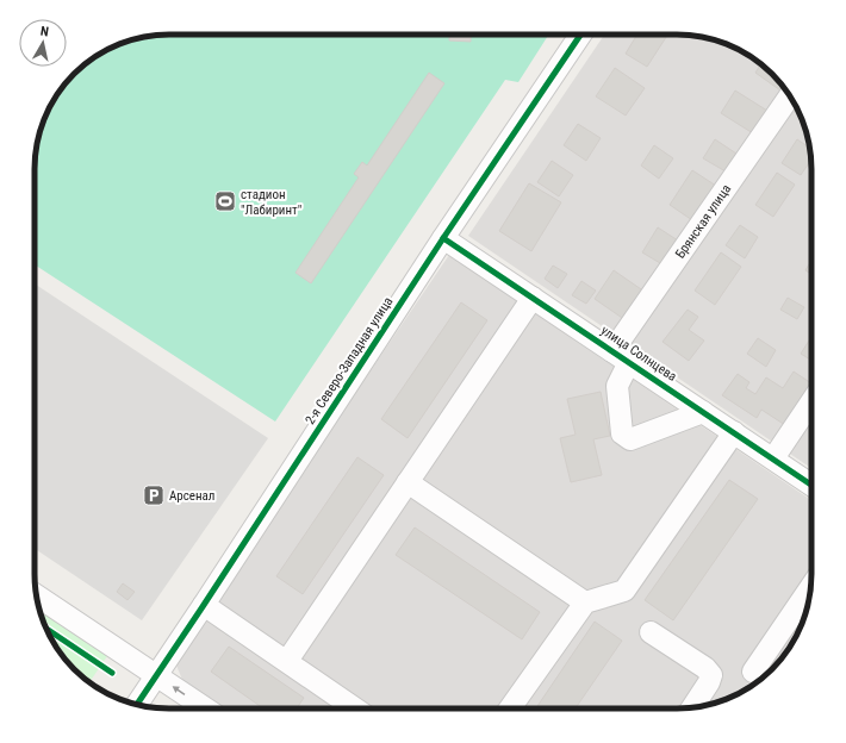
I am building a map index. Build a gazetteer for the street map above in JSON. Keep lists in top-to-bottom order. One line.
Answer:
{"streets":{"street":["Брянская улица","улица Солнцева","2-я Северо-Западная улица"]},"crossings":[["Брянская улица","улица Солнцева"],["улица Солнцева","2-я Северо-Западная улица"]],"places":{"sports":["стадион \"Лабиринт\""],"parking":["Арсенал"]},"north":"top"}
